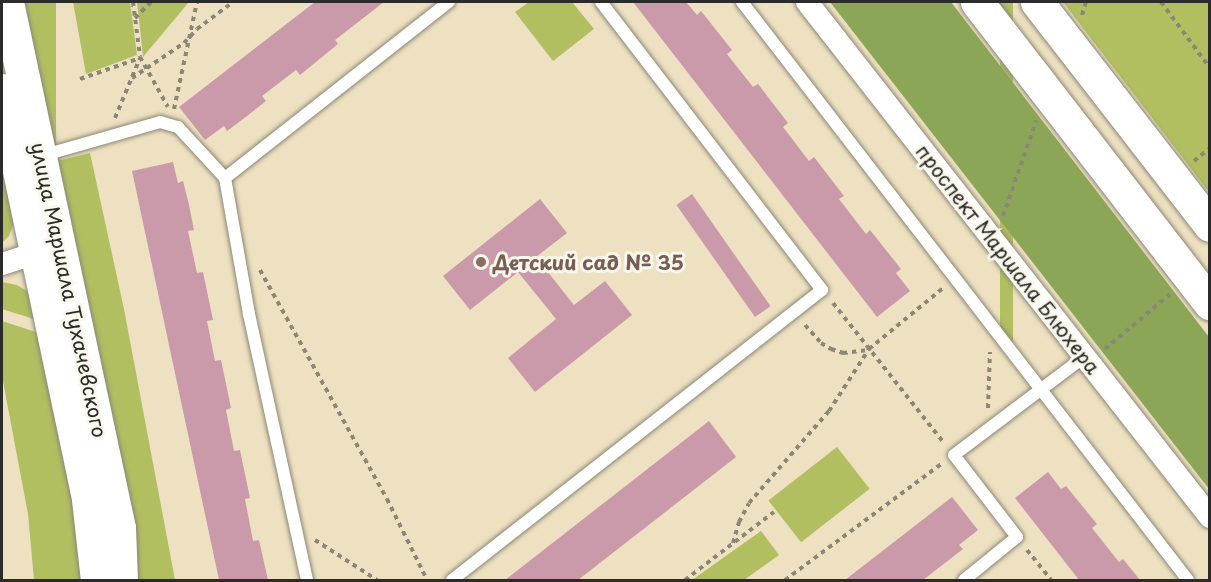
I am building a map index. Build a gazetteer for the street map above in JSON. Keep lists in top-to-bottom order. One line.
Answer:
{"streets":{"street":["проспект Маршала Блюхера","улица Маршала Тухачевского"]},"places":["Детский сад № 35"]}
